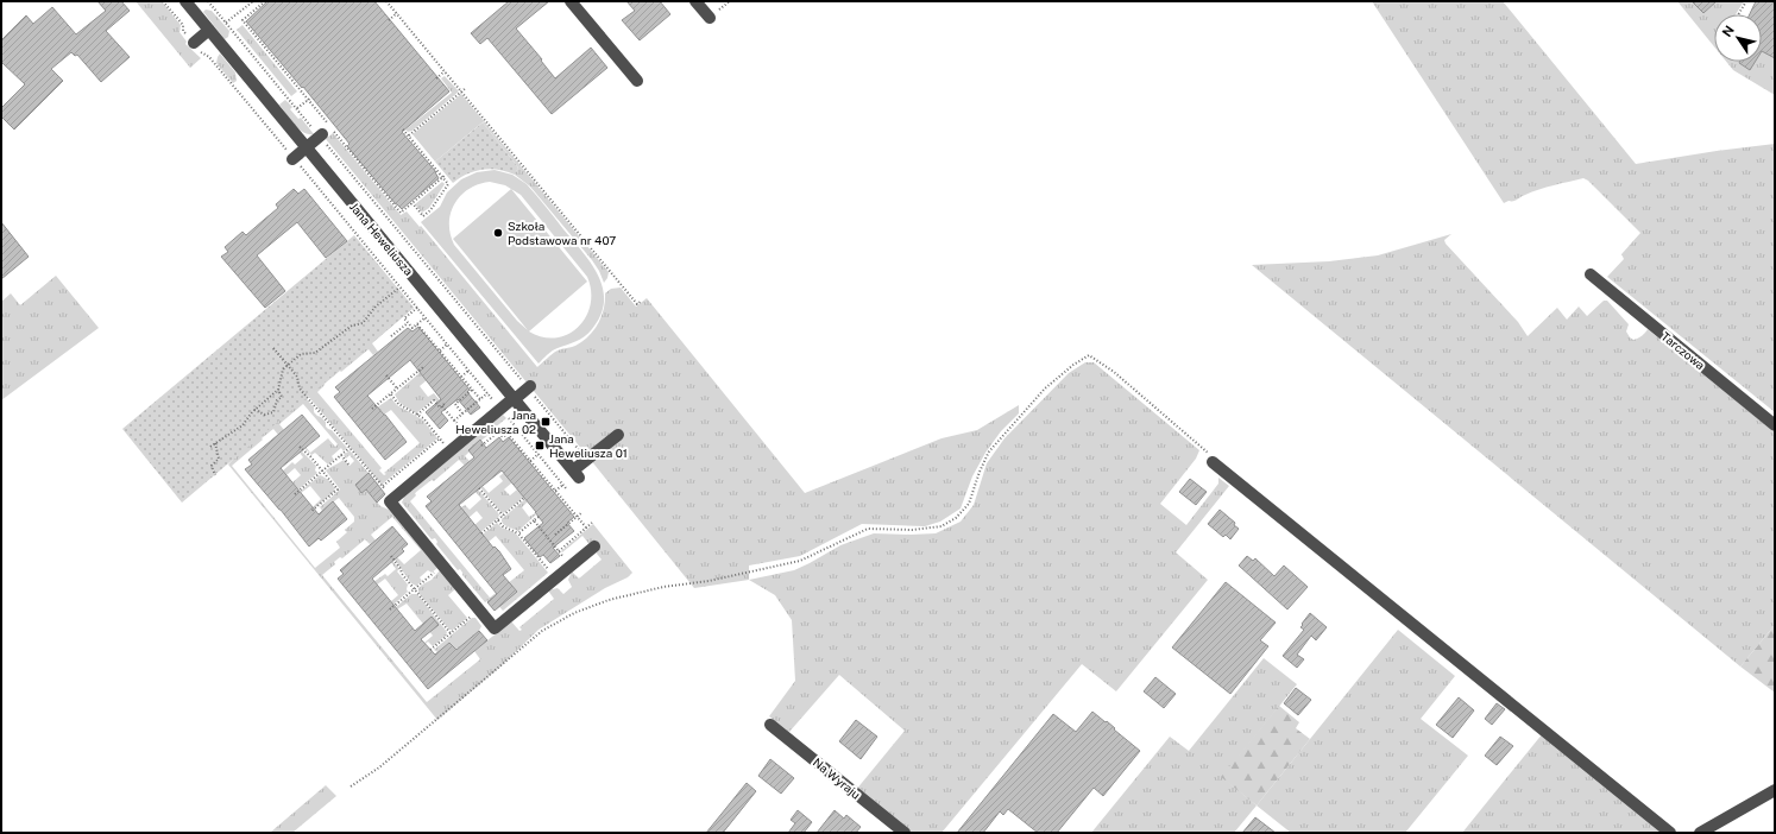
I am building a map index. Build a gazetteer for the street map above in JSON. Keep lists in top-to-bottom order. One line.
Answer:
{"streets":{"street":["Jana Heweliusza","Tarczowa","Na Wyraju"]},"places":{"other":["Szkoła Podstawowa nr 407"],"transit":["Jana Heweliusza 02","Jana Heweliusza 01"]},"north":"top left"}
